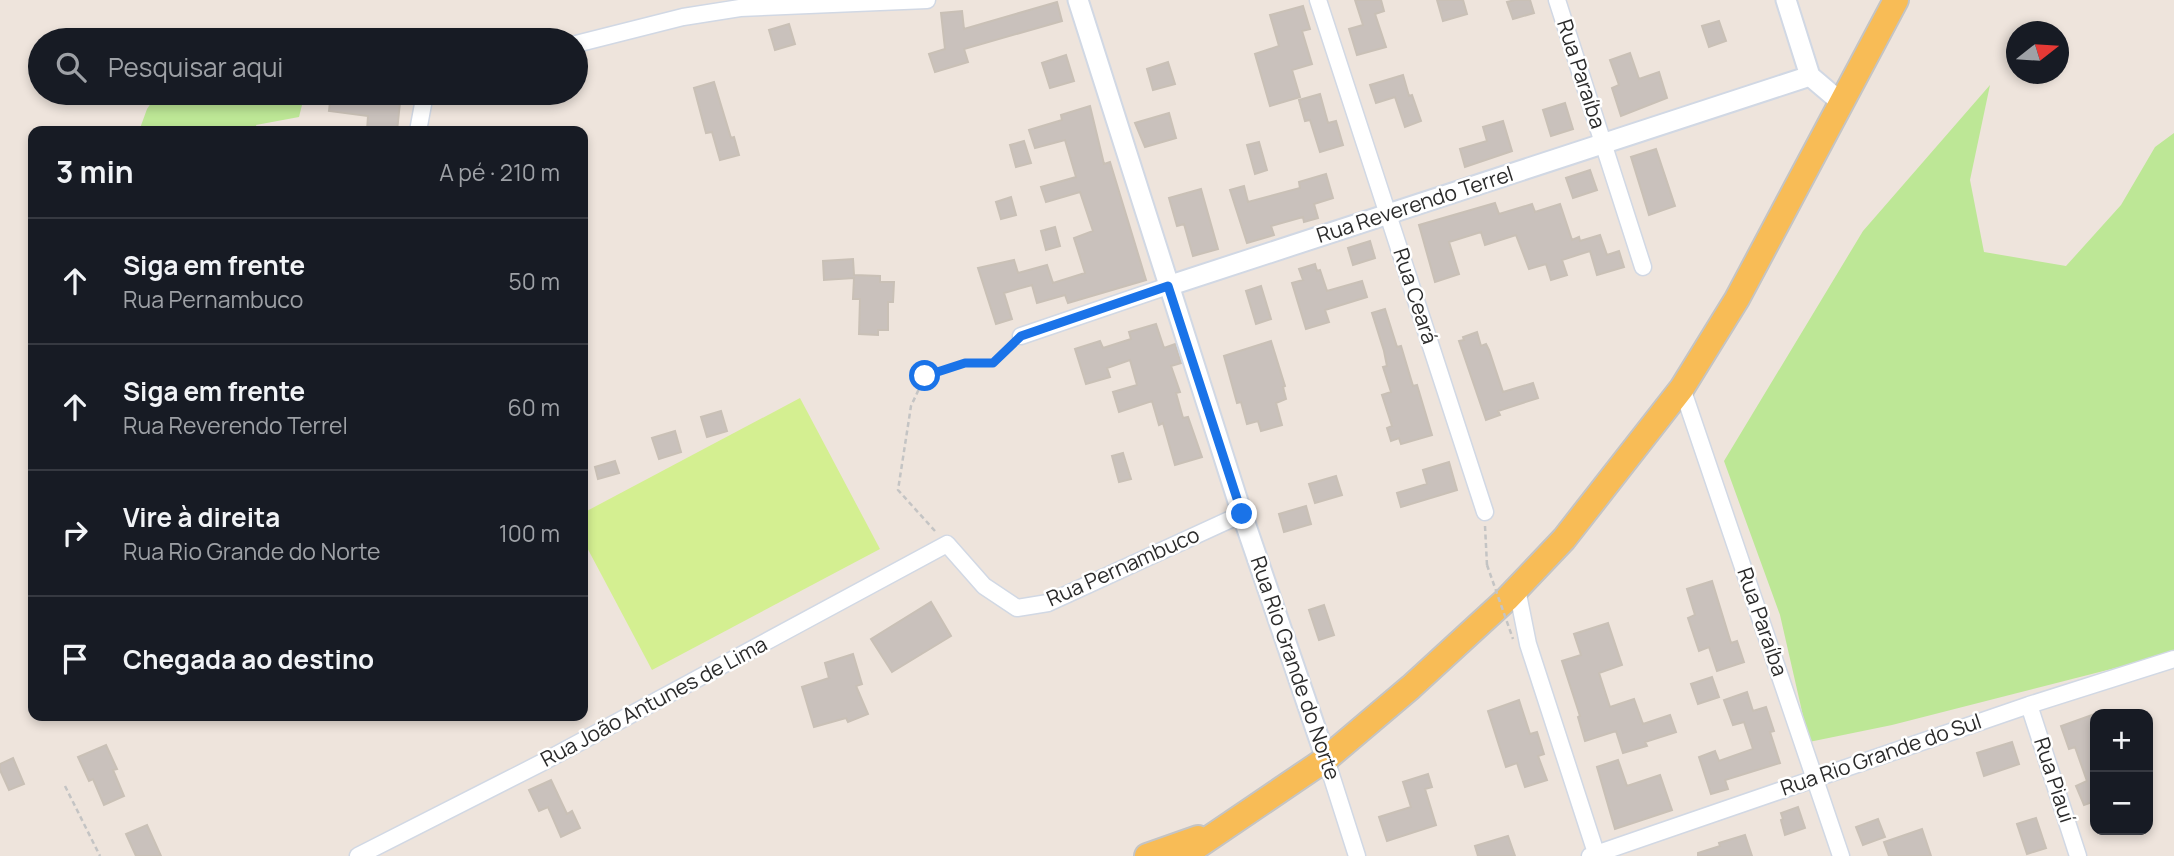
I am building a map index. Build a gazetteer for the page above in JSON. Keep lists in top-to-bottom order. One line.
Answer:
{"streets":{"street":["Rua Paraíba","Rua Reverendo Terrel","Rua Ceará","Rua Pernambuco","Rua Rio Grande do Norte","Rua João Antunes de Lima","Rua Rio Grande do Sul","Rua Piauí"]},"crossings":[["Rua Paraíba","Rua Reverendo Terrel"],["Rua Paraíba","Rua Rio Grande do Sul"],["Rua Reverendo Terrel","Rua Ceará"],["Rua Reverendo Terrel","Rua Rio Grande do Norte"],["Rua Pernambuco","Rua Rio Grande do Norte"],["Rua Pernambuco","Rua João Antunes de Lima"],["Rua Rio Grande do Sul","Rua Piauí"]],"north":"right","page":{"search":"Pesquisar aqui","heading":["3 min","A pé · 210 m"],"list":[["Siga em frente","Rua Pernambuco","50 m"],["Siga em frente","Rua Reverendo Terrel","60 m"],["Vire à direita","Rua Rio Grande do Norte","100 m"],"Chegada ao destino"],"map_buttons":["+","−"]}}
